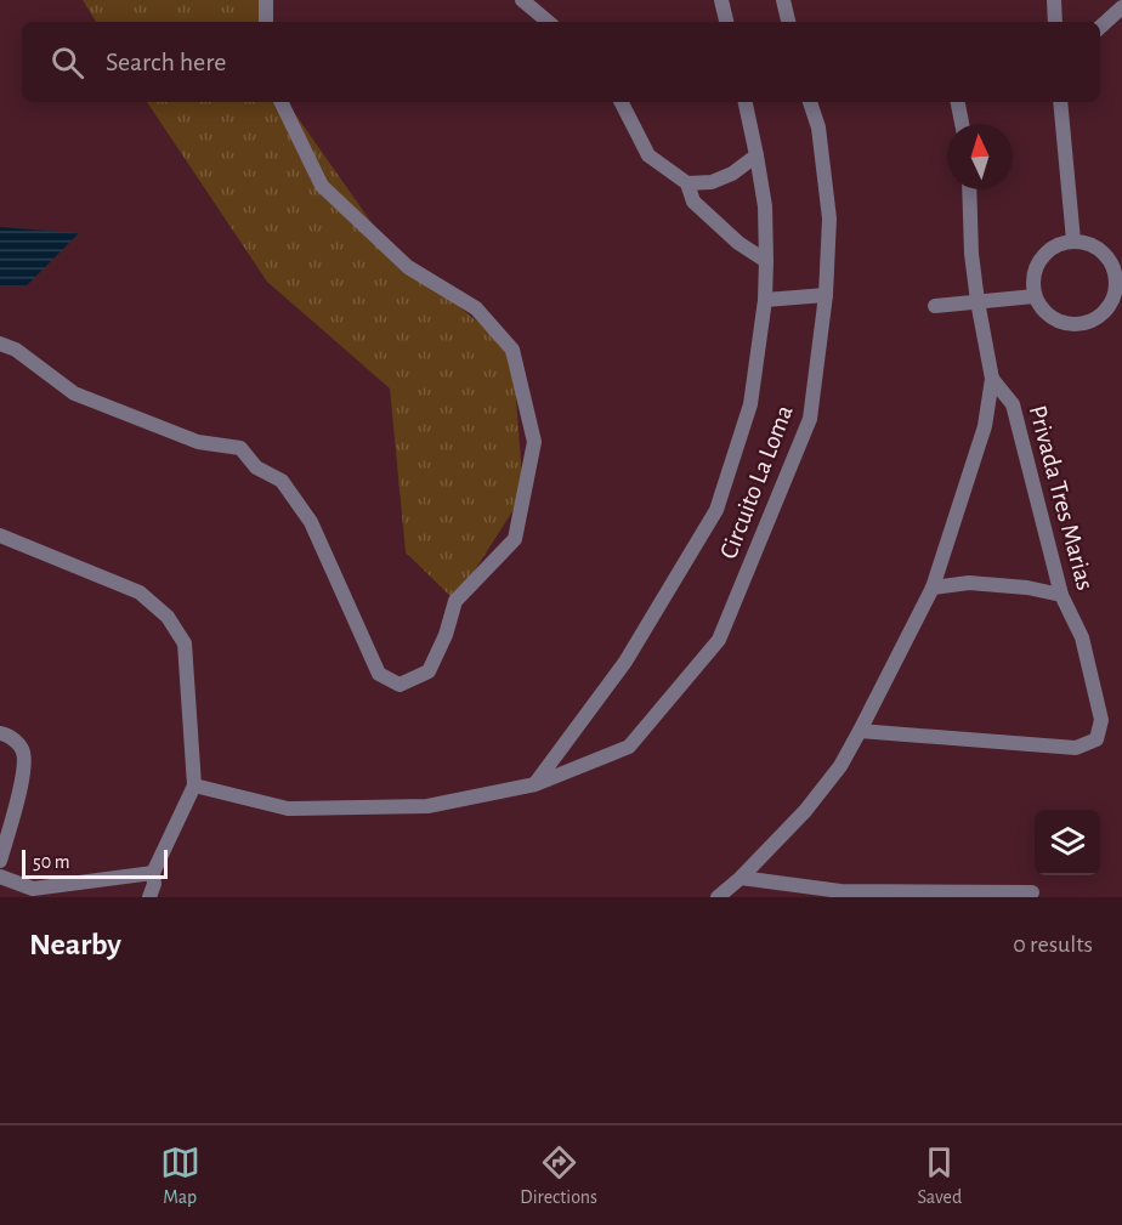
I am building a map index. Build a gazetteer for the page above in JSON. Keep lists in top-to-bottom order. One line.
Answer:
{"streets":{"street":["Circuito La Loma","Privada Tres Marias"]},"scale_bar":"50 m","north":"top","page":{"search":"Search here","scale":"50 m","heading":["Nearby","0 results"],"nav":["Map","Directions","Saved"]}}
